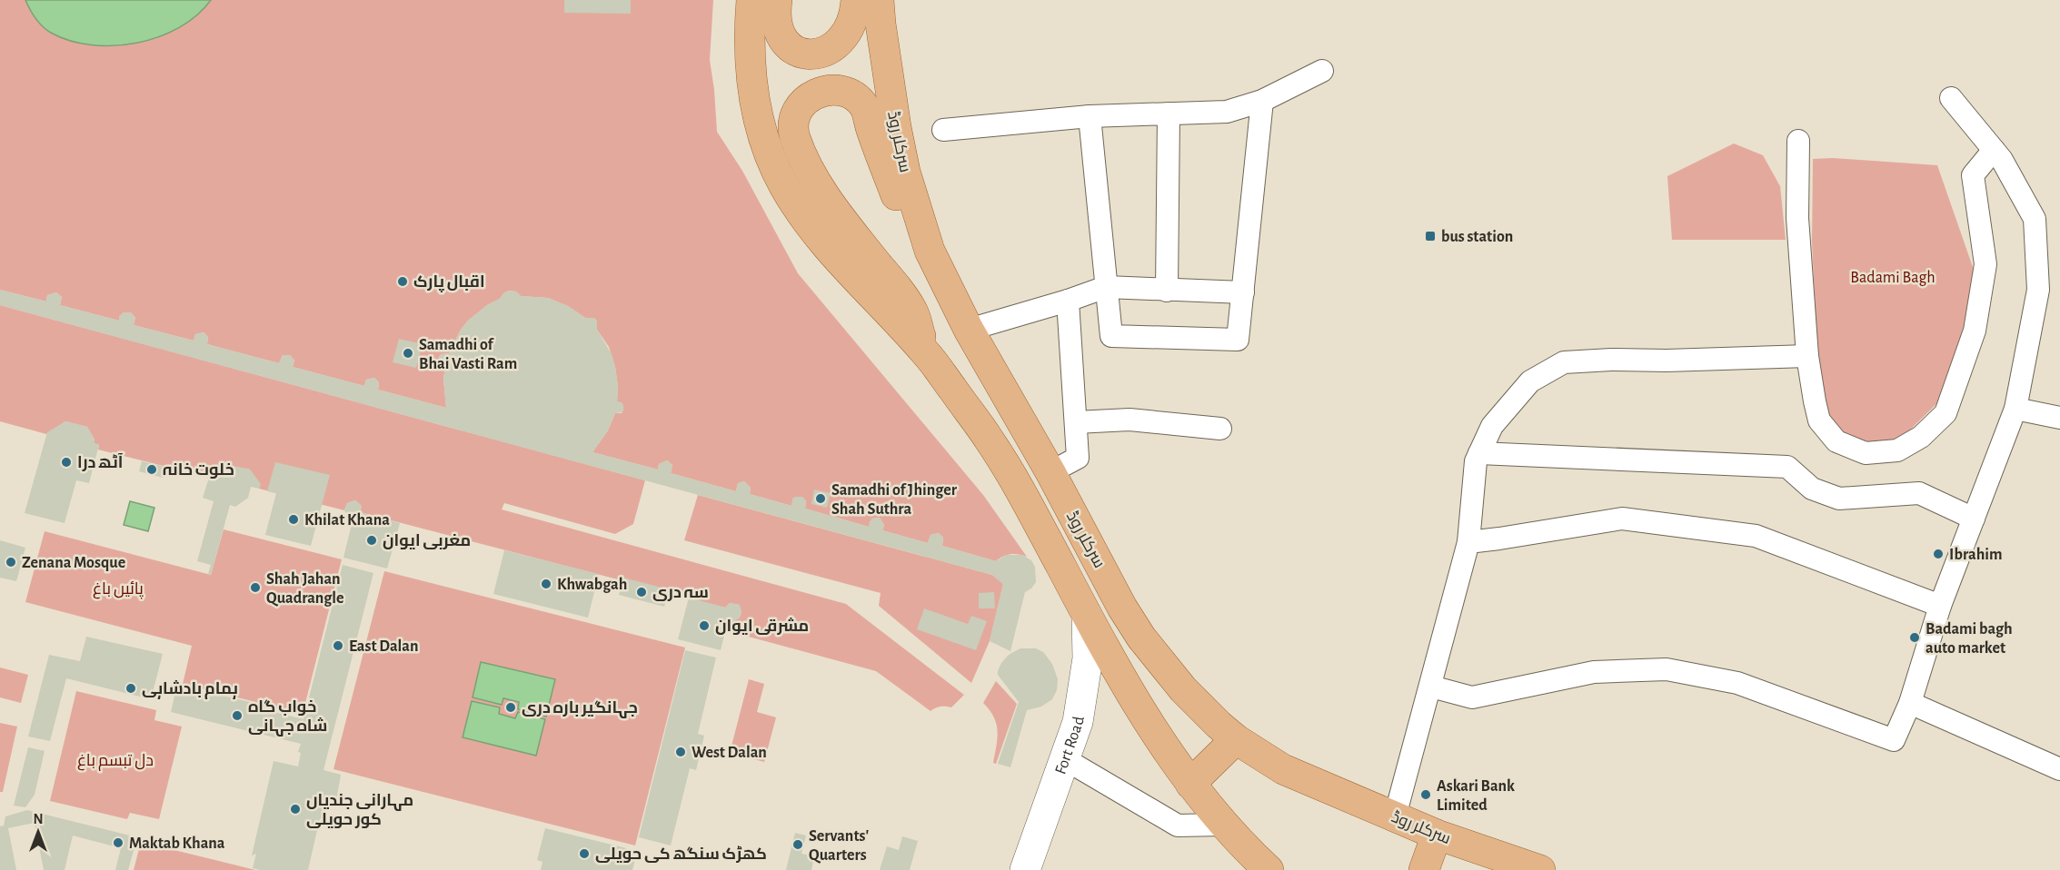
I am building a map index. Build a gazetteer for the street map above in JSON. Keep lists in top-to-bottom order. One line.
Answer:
{"streets":{"main road":["سرکلر روڈ"],"street":["Fort Road"]},"crossings":[["سرکلر روڈ","Fort Road"]],"parks":["Badami Bagh","پائیں باغ","دل تبسم باغ"],"places":{"transit":["bus station"],"other":["اقبال پارک","Samadhi of Bhai Vasti Ram","آٹھ درا","خلوت خانہ","Samadhi of Jhinger Shah Suthra","Khilat Khana","مغربی ایوان","Ibrahim","Zenana Mosque","Khwabgah","Shah Jahan Quadrangle","سہ دری","مشرقی ایوان","Badami bagh auto market","East Dalan","ہمام بادشاہی","جہانگیر بارہ دری","خواب گاہ شاہ جہانی","West Dalan","Askari Bank Limited","مہارانی جندیاں کور حویلی","Maktab Khana","Servants' Quarters","کھڑک سنگھ کی حویلی"]},"north":"top"}
